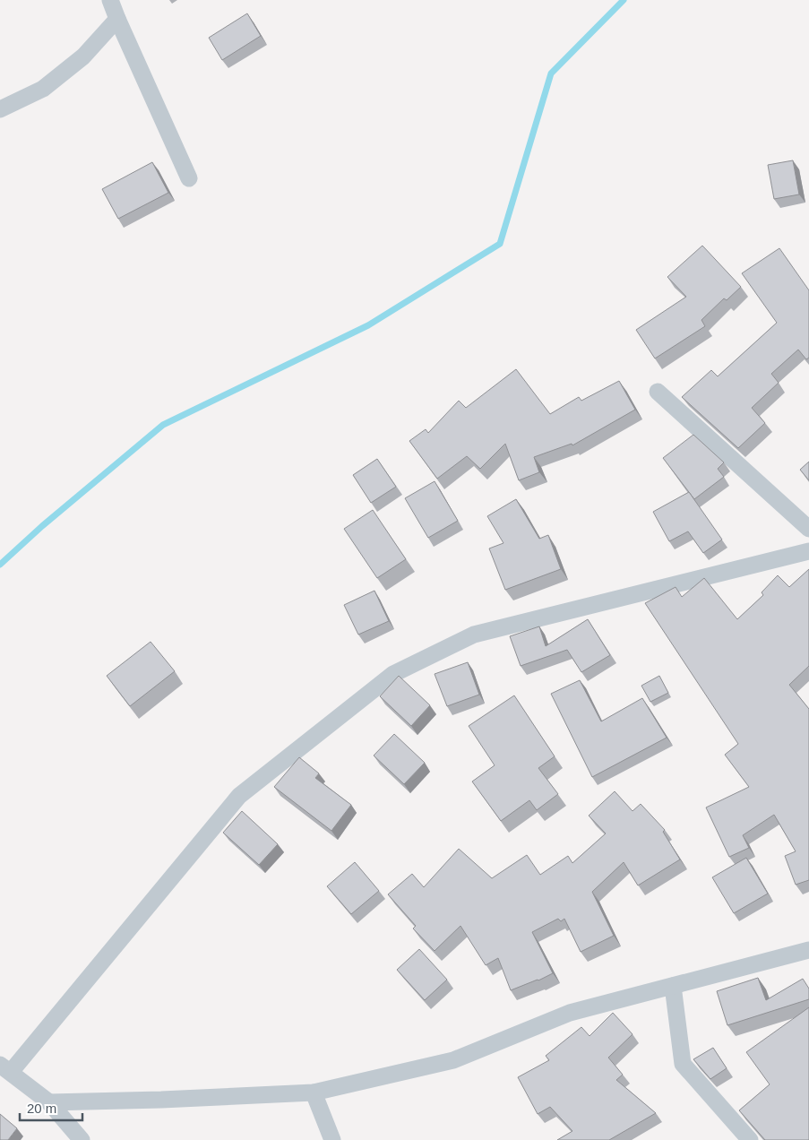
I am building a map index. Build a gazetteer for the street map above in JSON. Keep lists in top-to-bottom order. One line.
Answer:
{"scale_bar":"20 m"}
